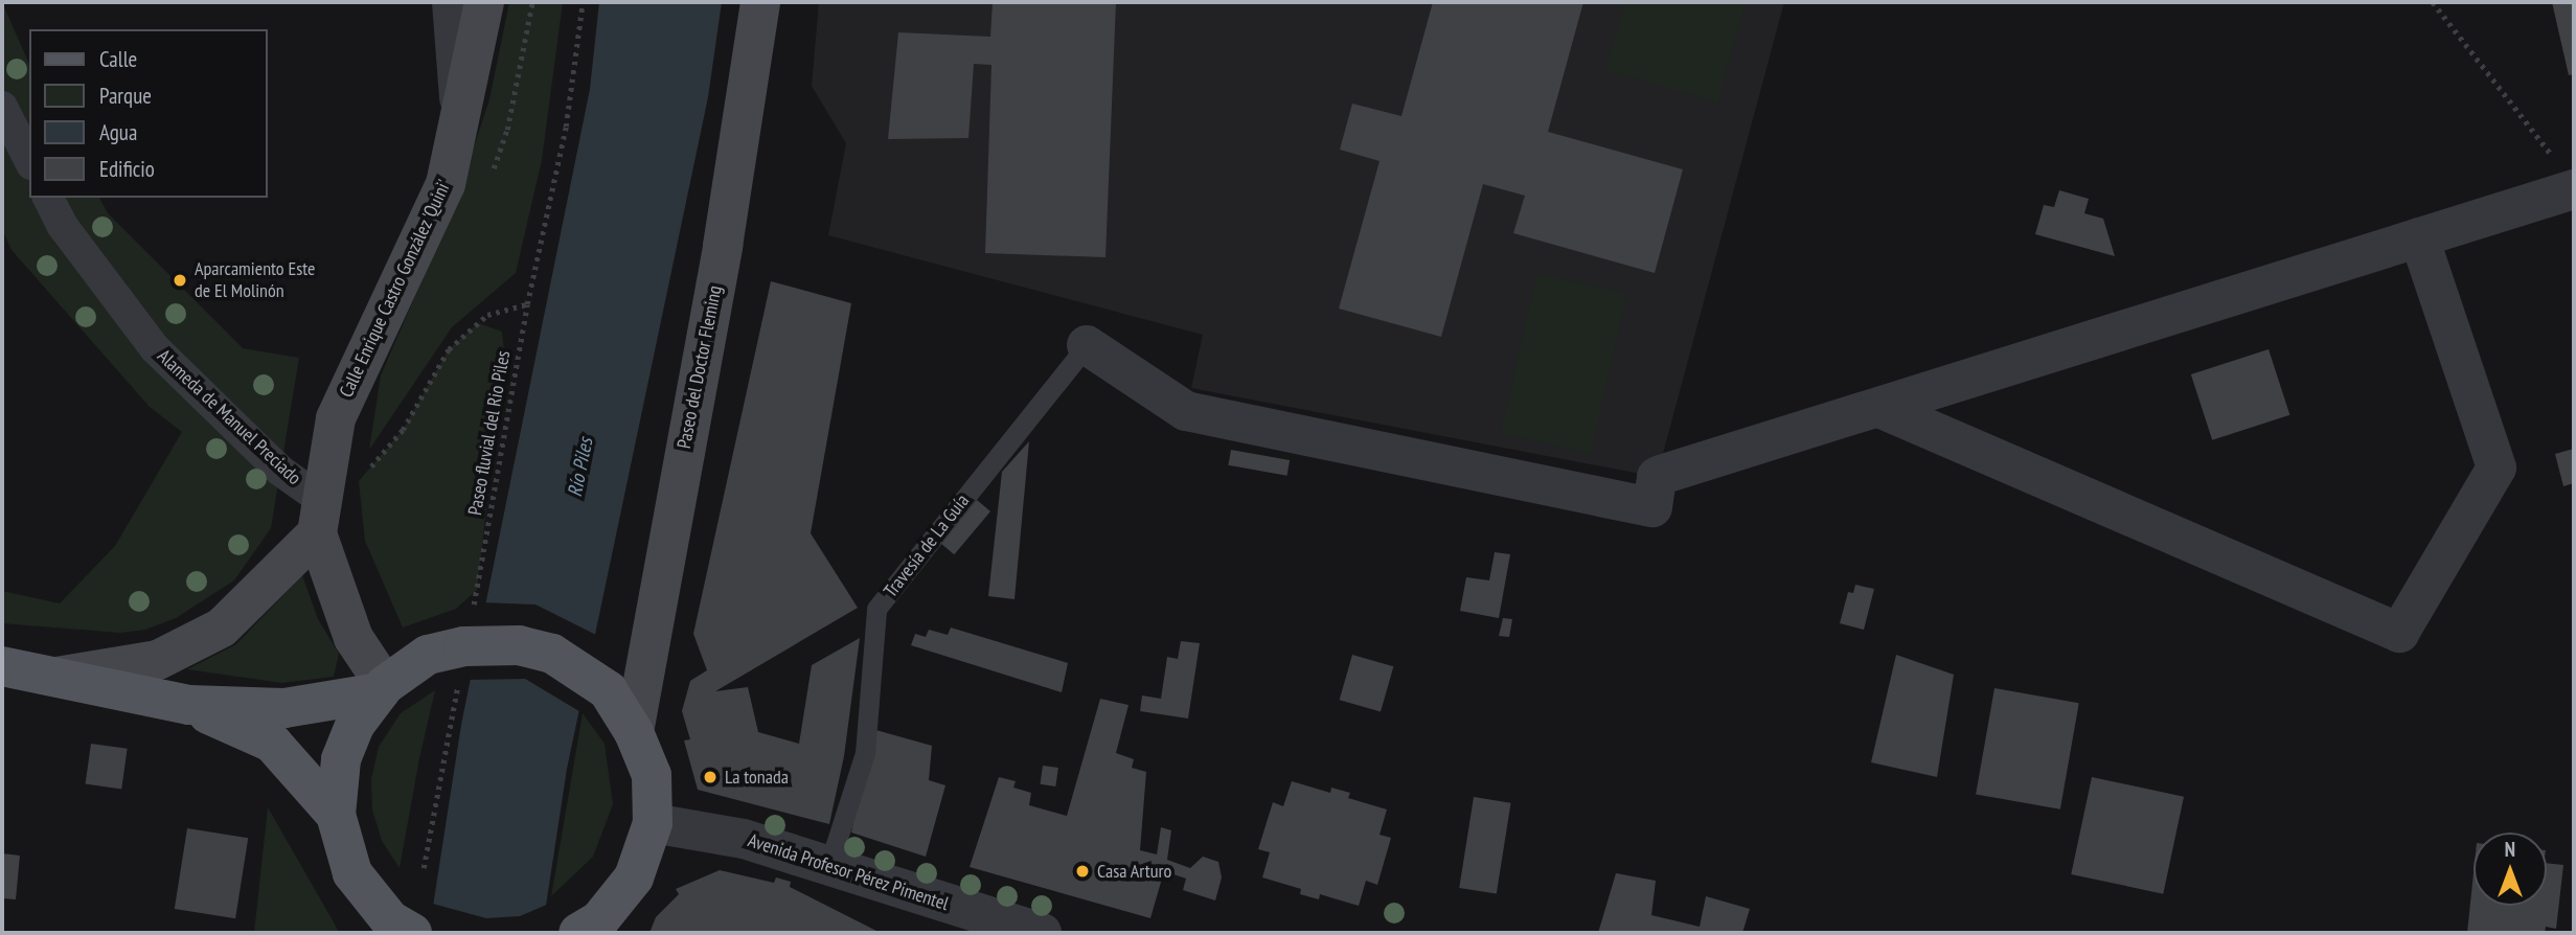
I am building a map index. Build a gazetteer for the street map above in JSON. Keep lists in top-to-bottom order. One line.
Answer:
{"streets":{"main road":["Calle Enrique Castro González 'Quini'","Paseo del Doctor Fleming"],"street":["Alameda de Manuel Preciado","Avenida Profesor Pérez Pimentel"],"lane":["Travesía de La Guía"],"path":["Paseo fluvial del Rio Piles"]},"crossings":[["Calle Enrique Castro González 'Quini'","Alameda de Manuel Preciado"],["Travesía de La Guía","Avenida Profesor Pérez Pimentel"]],"water":["Río Piles"],"places":["Aparcamiento Este de El Molinón","La tonada","Casa Arturo"],"legend":["Calle","Parque","Agua","Edificio"],"north":"top"}
